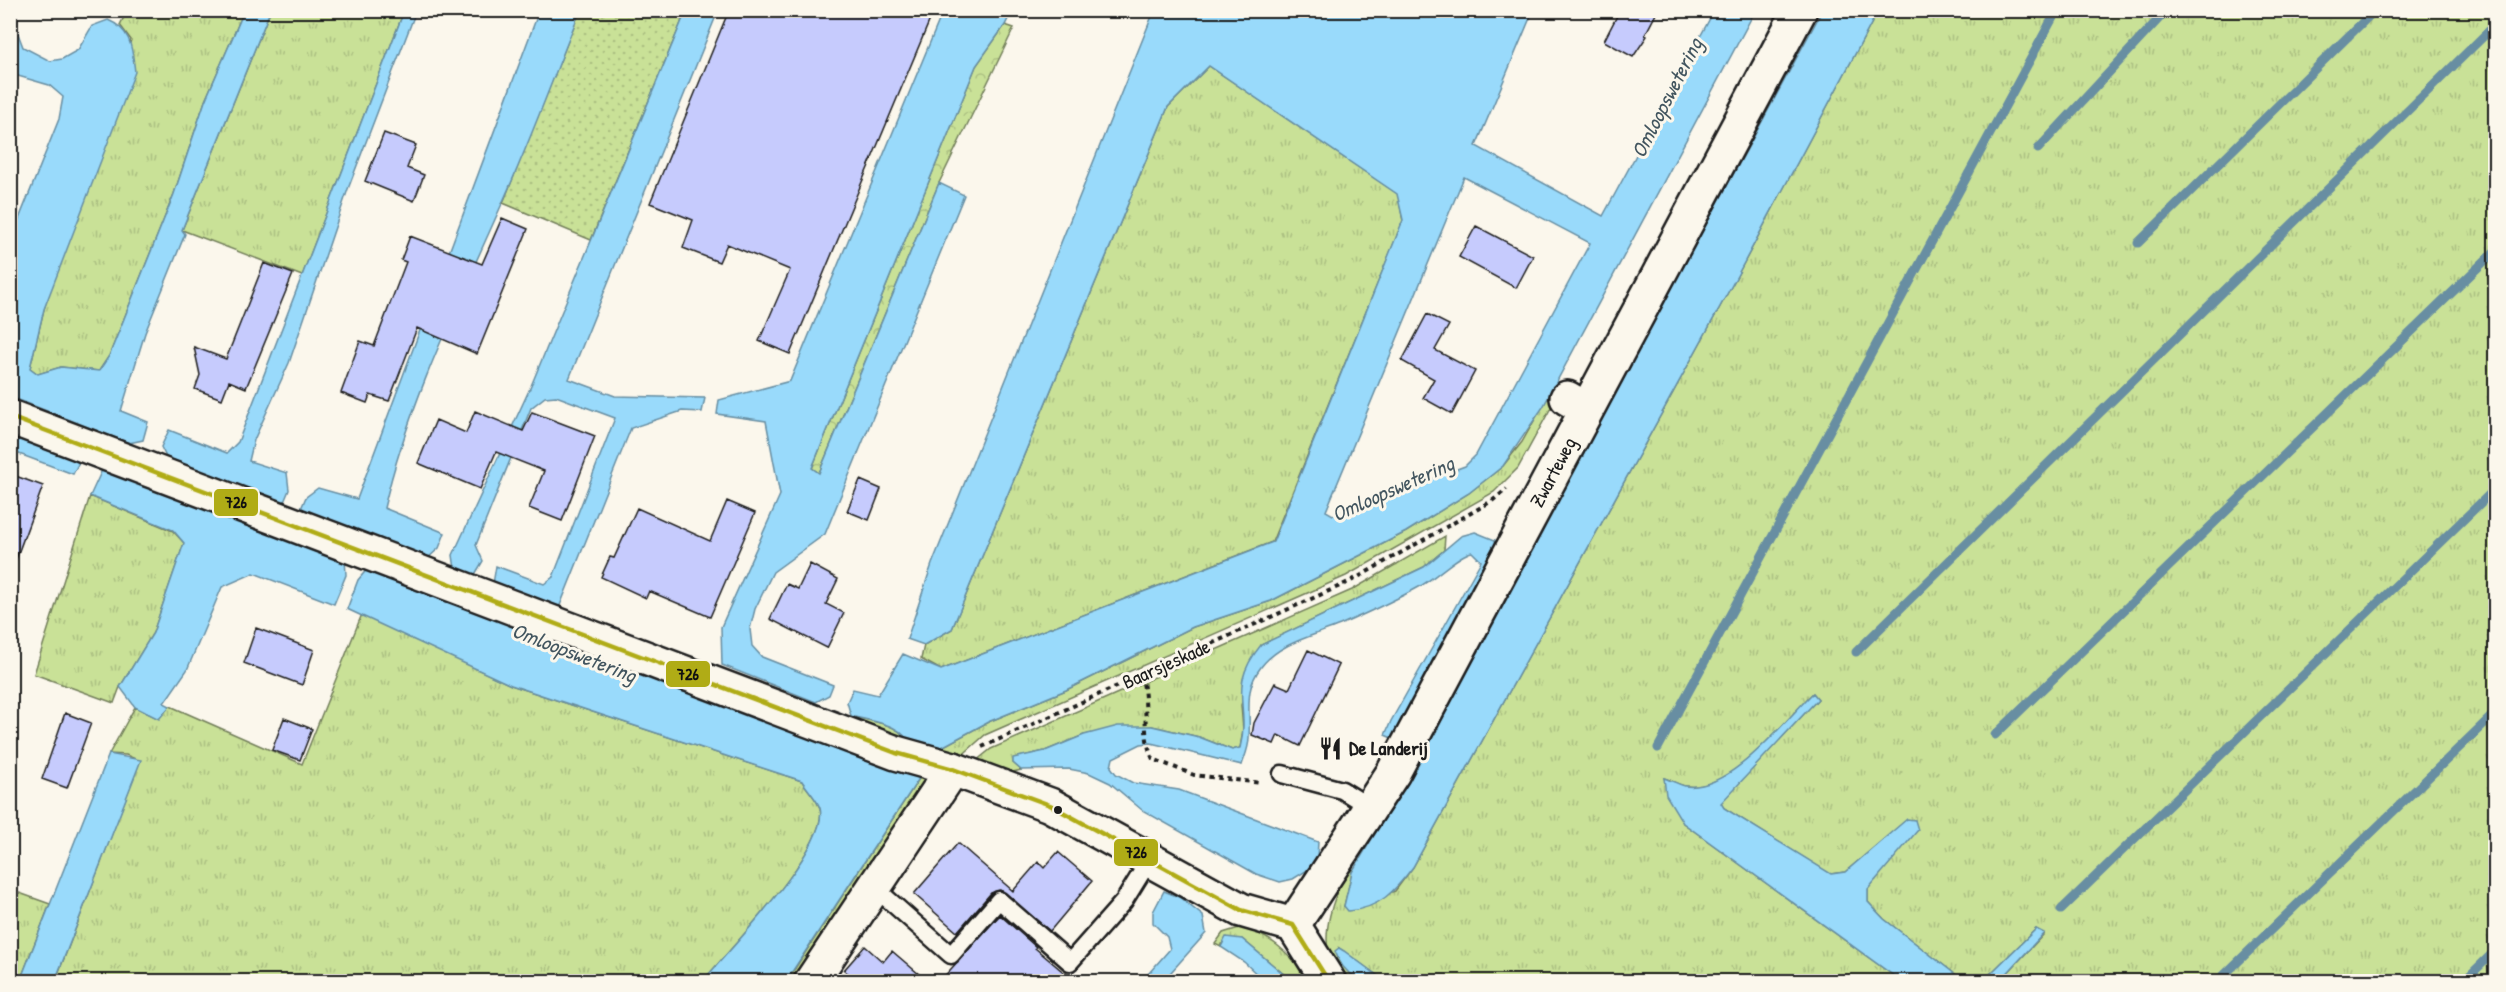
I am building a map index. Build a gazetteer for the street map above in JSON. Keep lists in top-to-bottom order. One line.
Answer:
{"streets":{"street":["Zwarteweg"],"path":["Baarsjeskade"]},"water":["Omloopswetering"],"places":{"restaurant":["De Landerij"]},"lines":["transit line 726"]}
